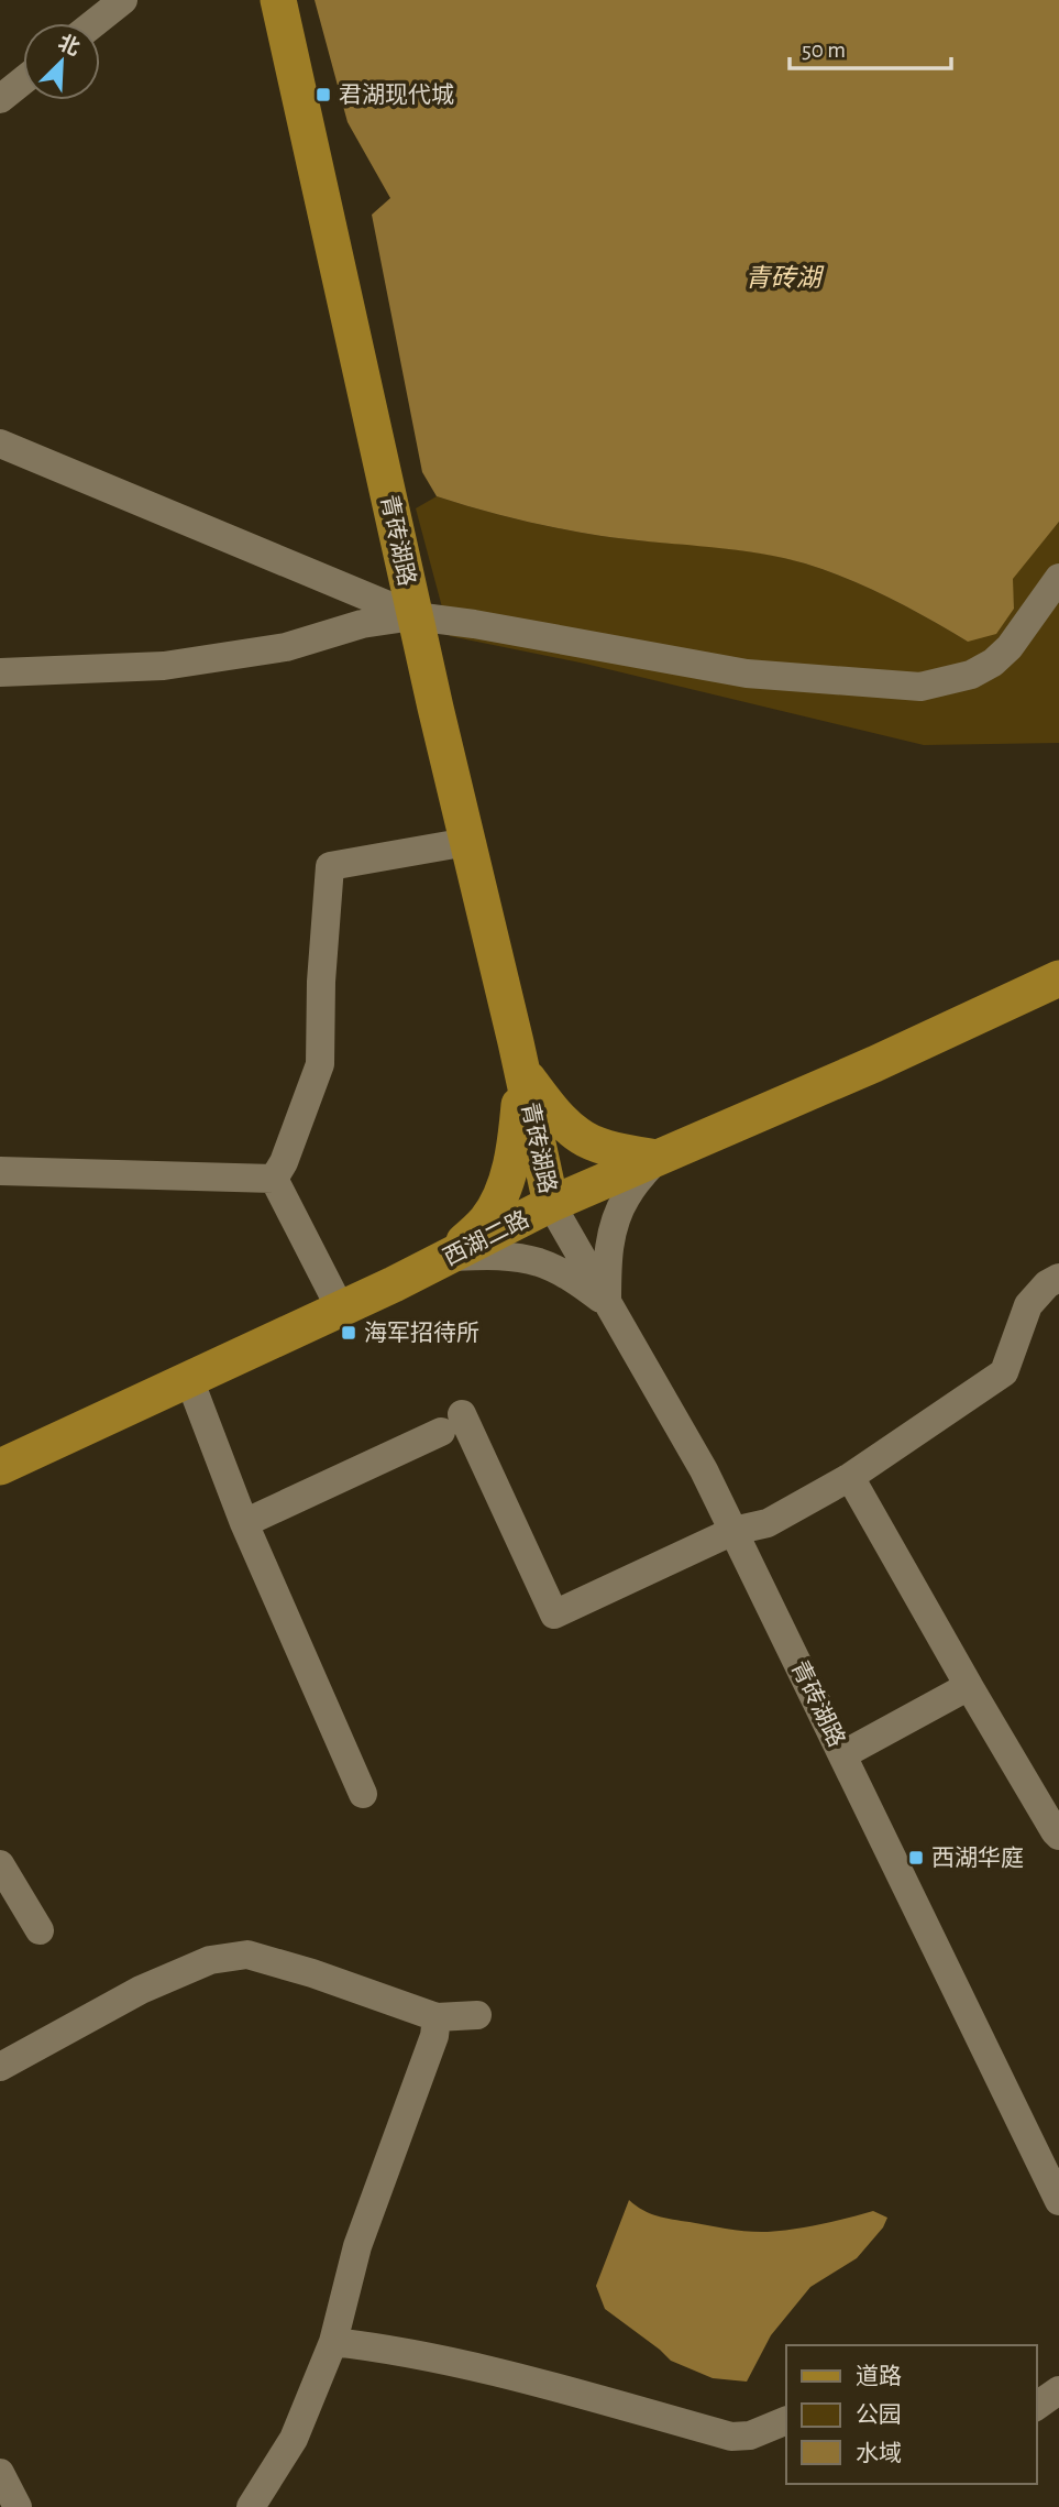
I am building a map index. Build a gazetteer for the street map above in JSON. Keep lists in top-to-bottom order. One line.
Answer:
{"streets":{"main road":["青砖湖路","西湖二路"]},"crossings":[["青砖湖路","西湖二路"]],"water":["青砖湖"],"places":{"transit":["君湖现代城","海军招待所","西湖华庭"]},"legend":["道路","公园","水域"],"scale_bar":"50 m","north":"top right"}
